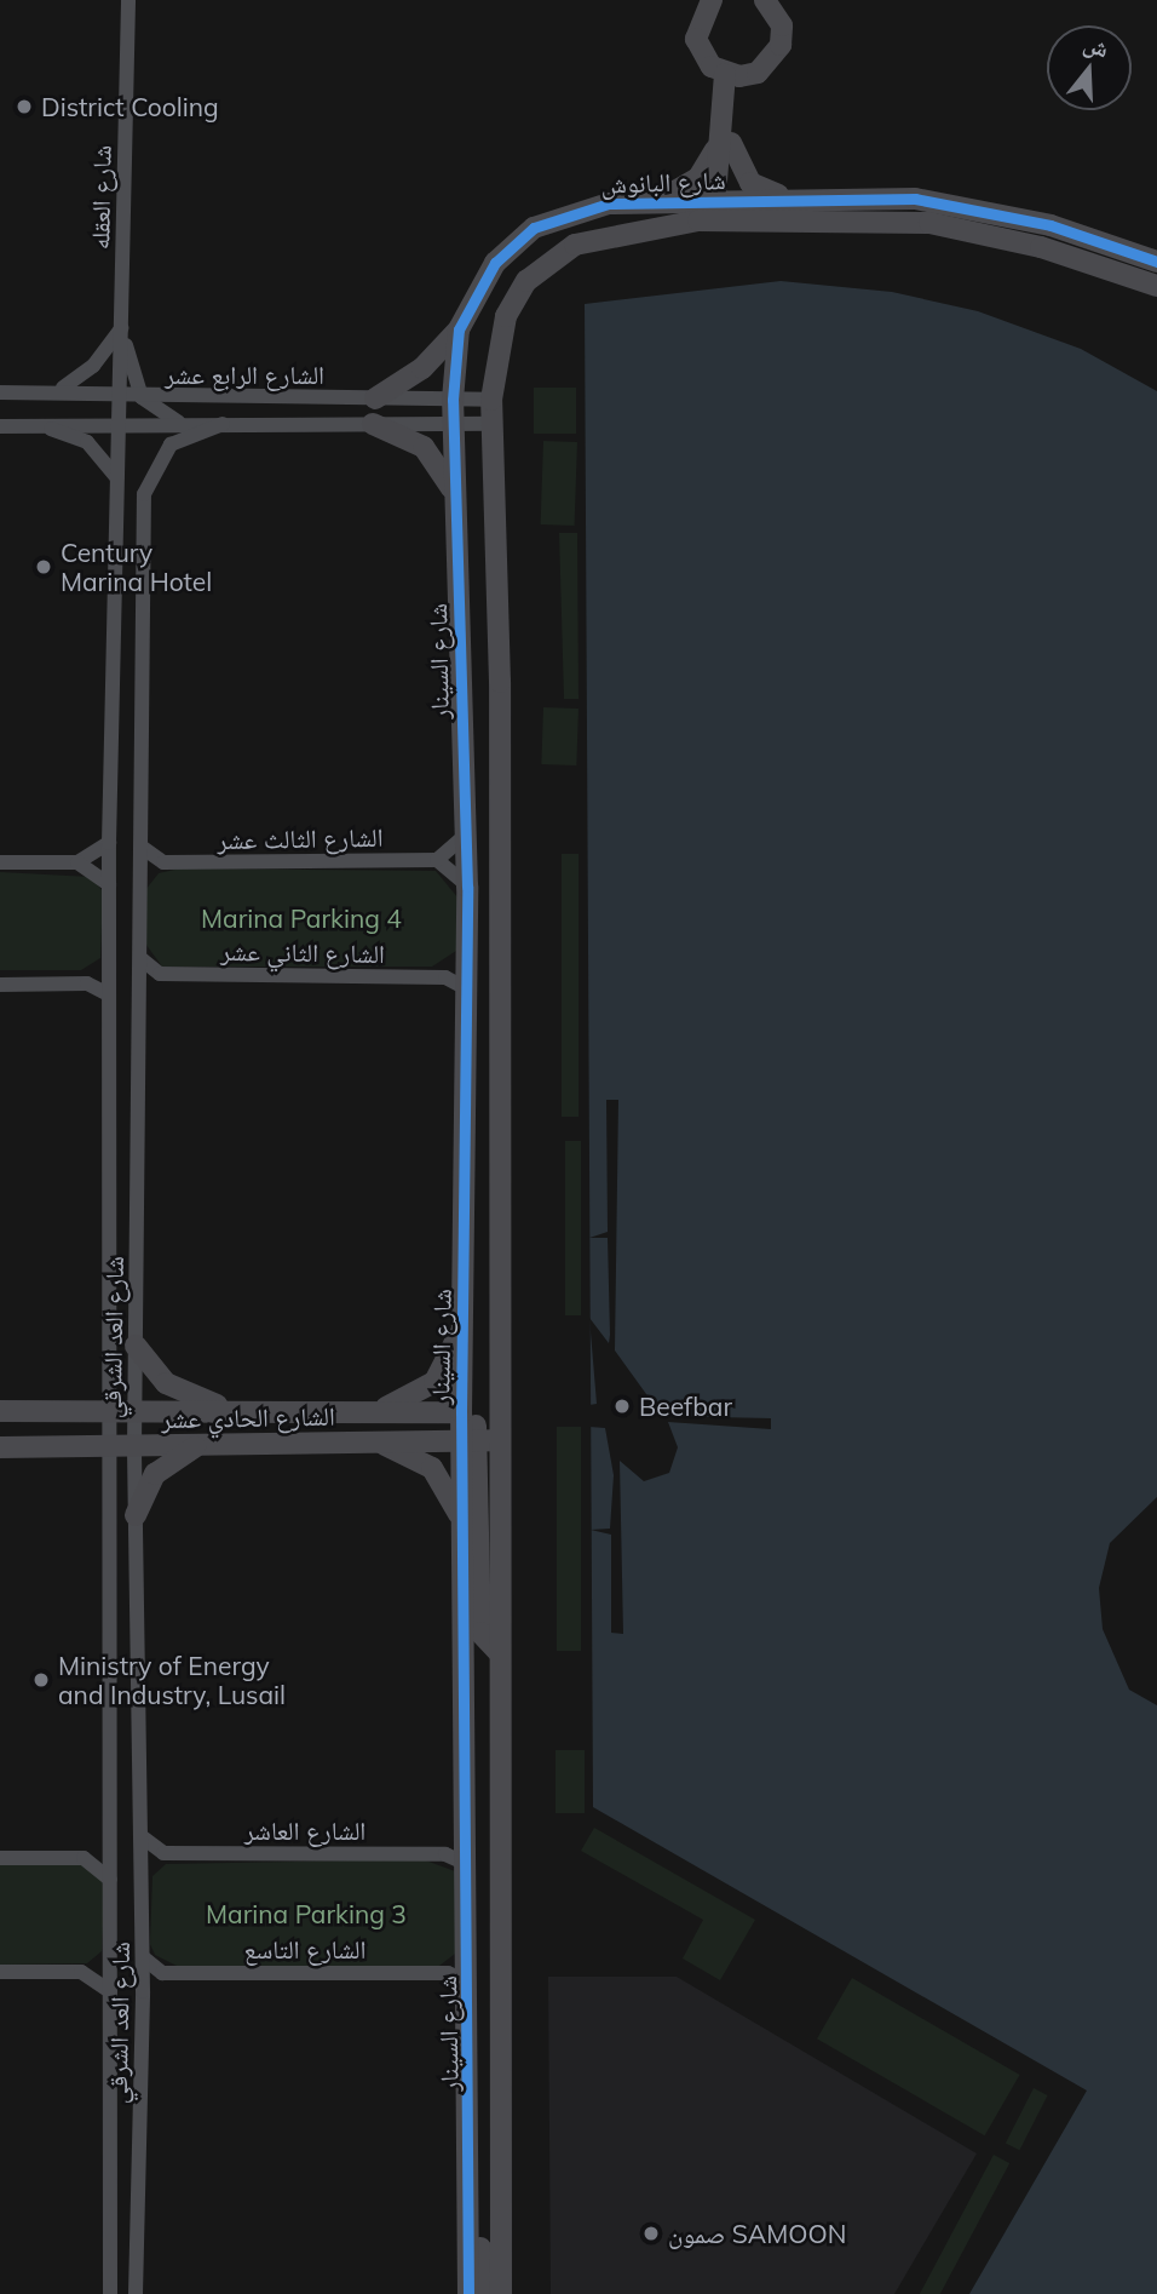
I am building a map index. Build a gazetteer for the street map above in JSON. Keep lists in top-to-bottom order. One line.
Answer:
{"streets":{"street":["شارع البانوش","شارع العقله","الشارع الرابع عشر","شارع السينار","الشارع الثالث عشر","الشارع الثاني عشر","شارع العد الشرقي","الشارع الحادي عشر","الشارع العاشر","الشارع التاسع"]},"crossings":[["شارع البانوش","الشارع الرابع عشر"],["شارع البانوش","شارع السينار"],["شارع العقله","الشارع الرابع عشر"],["شارع العقله","شارع العد الشرقي"],["الشارع الرابع عشر","شارع السينار"],["الشارع الرابع عشر","شارع العد الشرقي"],["شارع السينار","الشارع الثاني عشر"],["شارع السينار","الشارع الحادي عشر"],["شارع السينار","الشارع العاشر"],["شارع السينار","الشارع التاسع"],["شارع العد الشرقي","الشارع الحادي عشر"]],"parks":["Marina Parking 4","Marina Parking 3"],"places":["District Cooling","Century Marina Hotel","Beefbar","Ministry of Energy and Industry, Lusail","صمون SAMOON"],"north":"top"}
